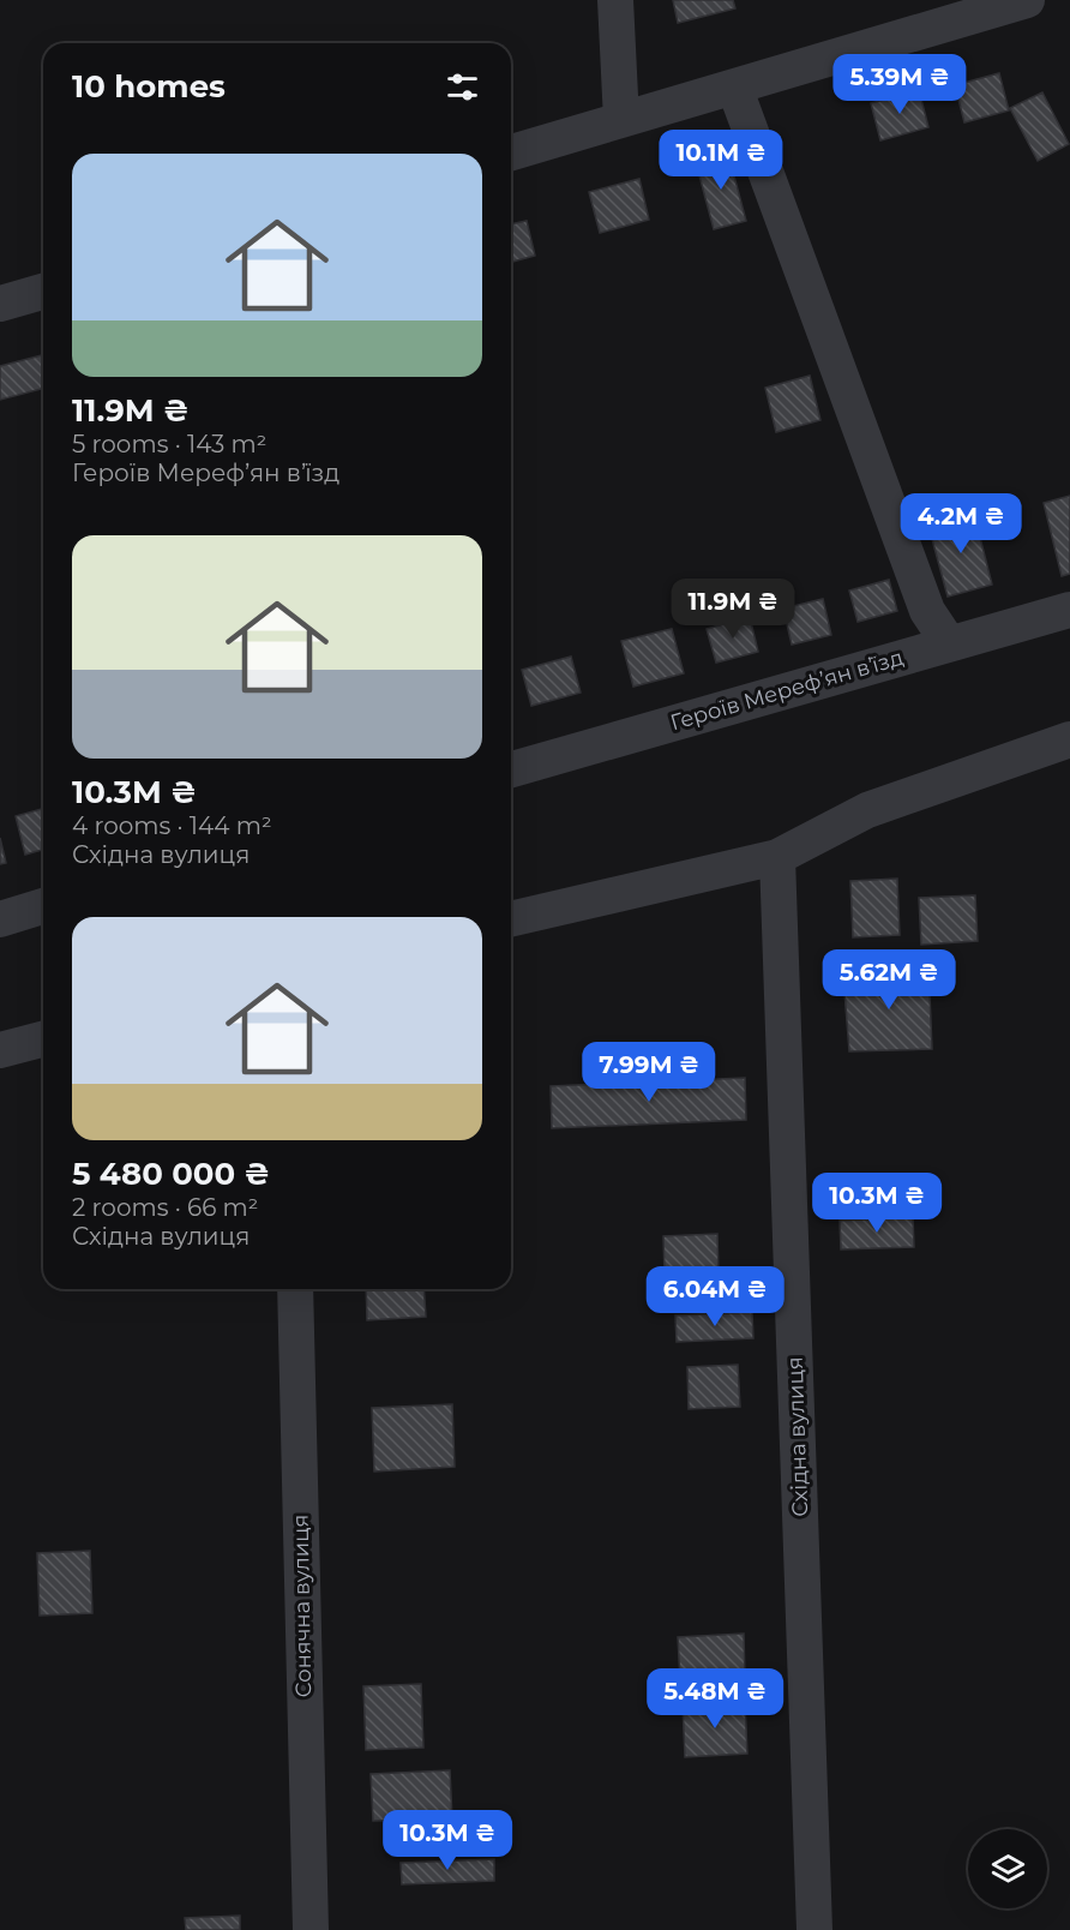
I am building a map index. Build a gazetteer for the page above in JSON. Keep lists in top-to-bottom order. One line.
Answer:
{"streets":{"street":["Героїв Мерефʼян вʼїзд","Східна вулиця","Сонячна вулиця"]},"page":{"heading":"10 homes","price":["5.39M ₴","10.1M ₴","4.2M ₴","11.9M ₴","5.62M ₴","7.99M ₴","10.3M ₴","6.04M ₴","5.48M ₴","10.3M ₴"],"list":[{"name":"11.9M ₴","note":"5 rooms · 143 m² · Героїв Мерефʼян вʼїзд"},{"name":"10.3M ₴","note":"4 rooms · 144 m² · Східна вулиця"},{"name":"5 480 000 ₴","note":"2 rooms · 66 m² · Східна вулиця"}]}}
